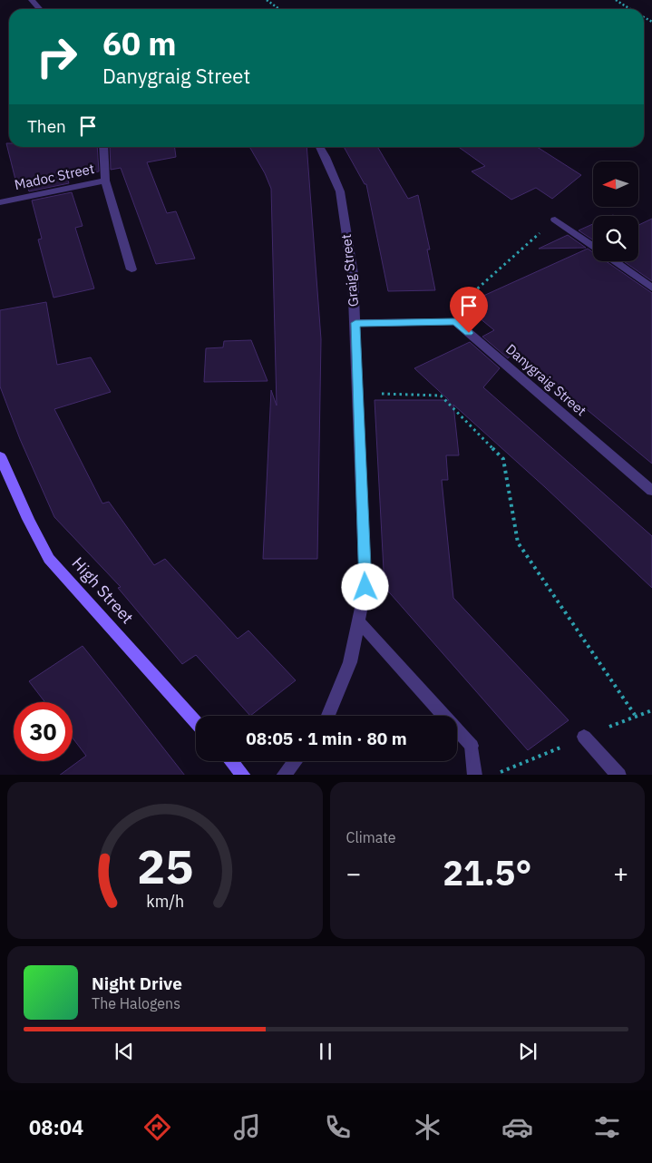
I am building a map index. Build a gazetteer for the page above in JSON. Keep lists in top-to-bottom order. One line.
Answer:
{"streets":{"street":["Madoc Street","Graig Street","Danygraig Street","High Street"]},"north":"left","page":{"turn":["60 m","Danygraig Street"],"then":"Then","limit":"30","trip":"08:05 · 1 min · 80 m","tile":"Climate","heat":["−","21.5°","+"],"song":["Night Drive","The Halogens"],"tabs":"08:04","gauge":["25","km/h"]}}
